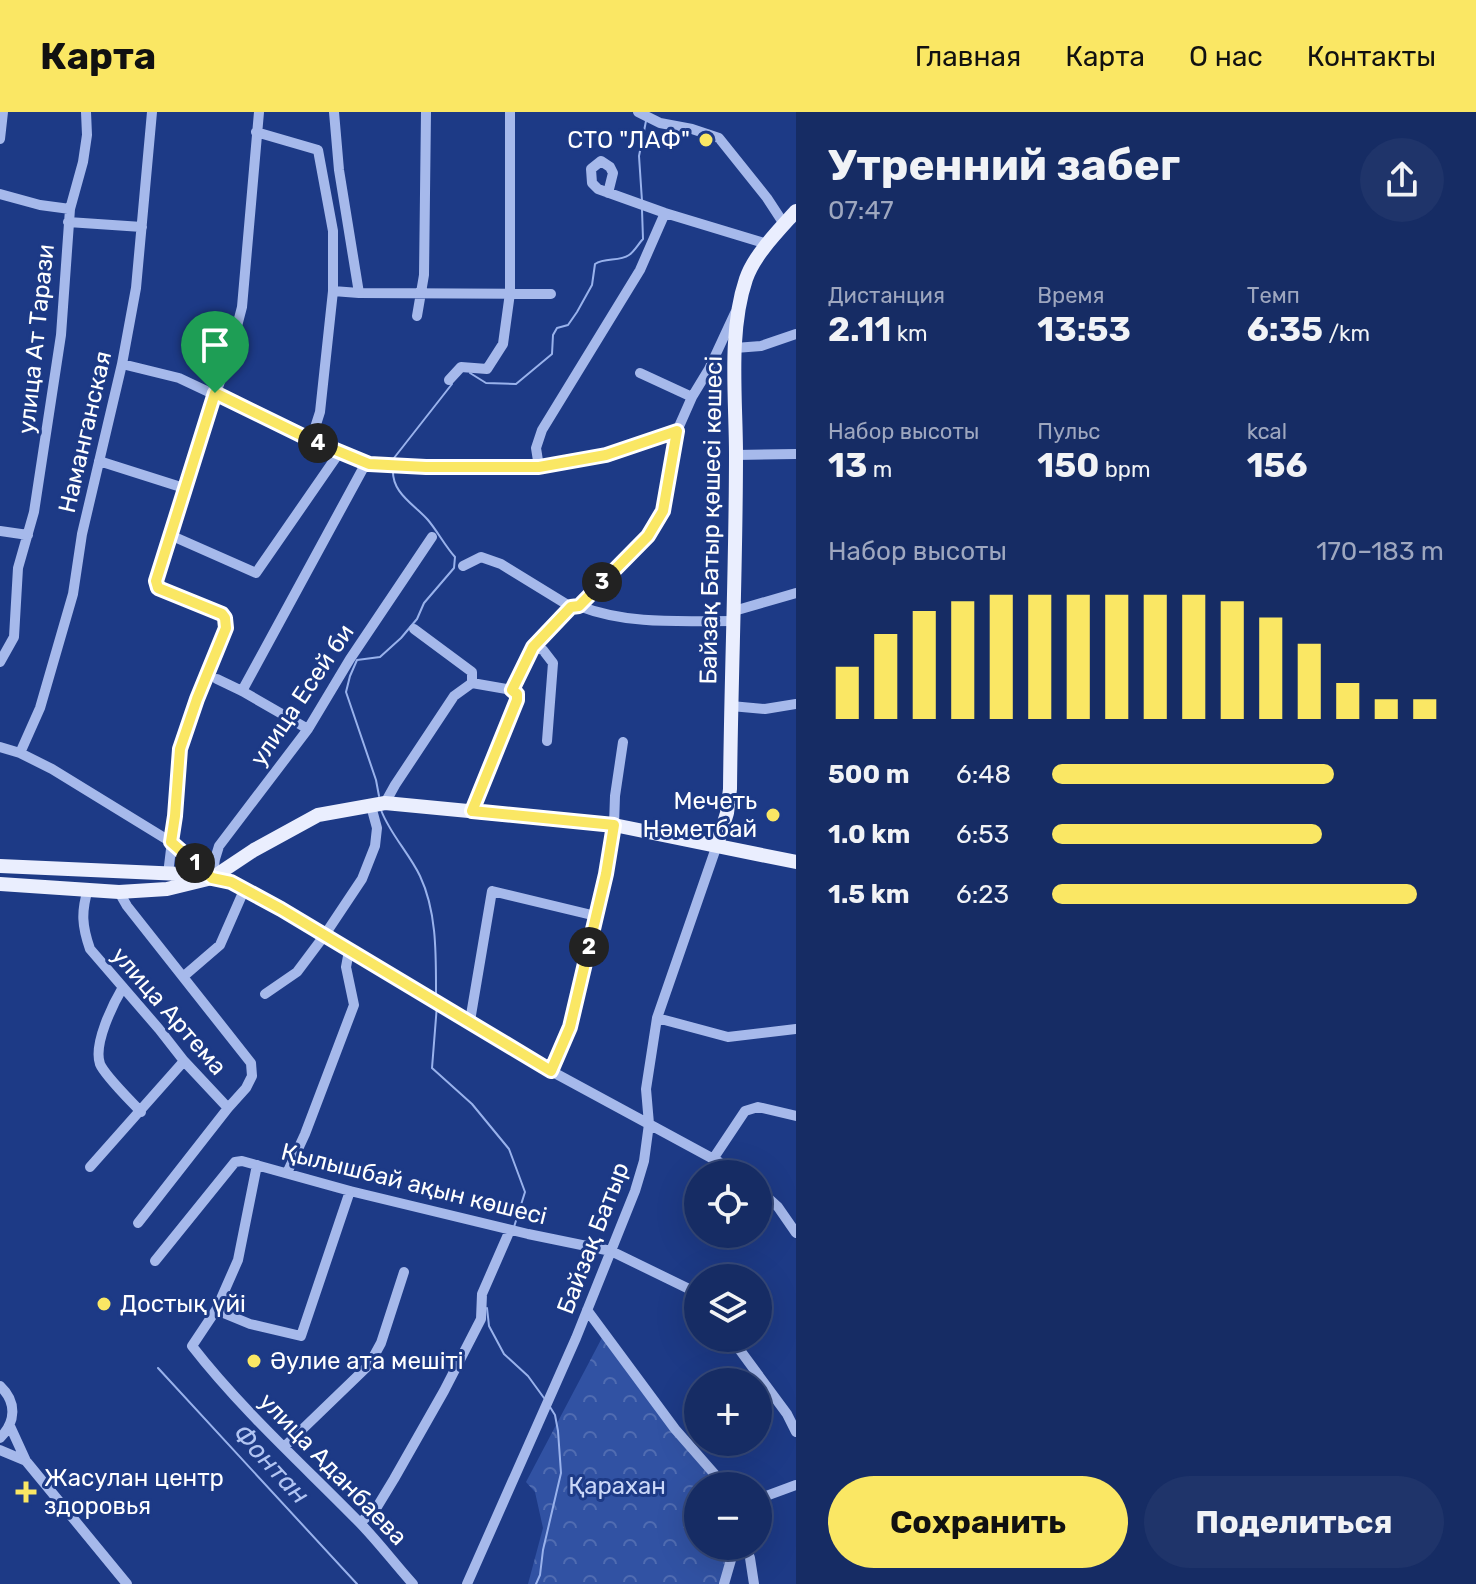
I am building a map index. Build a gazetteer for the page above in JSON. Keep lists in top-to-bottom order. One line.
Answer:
{"streets":{"main road":["Байзақ Батыр қөшесі көшесі"],"street":["улица Ат Тарази","Наманганская","улица Есей би","улица Артема","Қылышбай ақын көшесі","Байзақ Батыр","улица Аданбаева"]},"crossings":[["Байзақ Батыр қөшесі көшесі","Байзақ Батыр"],["Қылышбай ақын көшесі","Байзақ Батыр"]],"water":["Фонтан"],"parks":["Қарахан"],"places":{"other":["СТО \"ЛАФ\"","Мечеть Нәметбай","Достық үйі","Әулие ата мешіті"],"health":["Жасулан центр здоровья"]},"page":{"header":"Карта","nav":["Главная","Карта","О нас","Контакты"],"heading":["Утренний забег","07:47"],"stats":[["Дистанция","2.11 km"],["Время","13:53"],["Темп","6:35 /km"],["Набор высоты","13 m"],["Пульс","150 bpm"],["kcal","156"]],"pins":["4","3","1","2"],"chart":["Набор высоты","170–183 m"],"list":[{"name":"500 m","note":"6:48"},{"name":"1.0 km","note":"6:53"},{"name":"1.5 km","note":"6:23"}],"map_buttons":["+","−"],"buttons":["Сохранить","Поделиться"]}}
